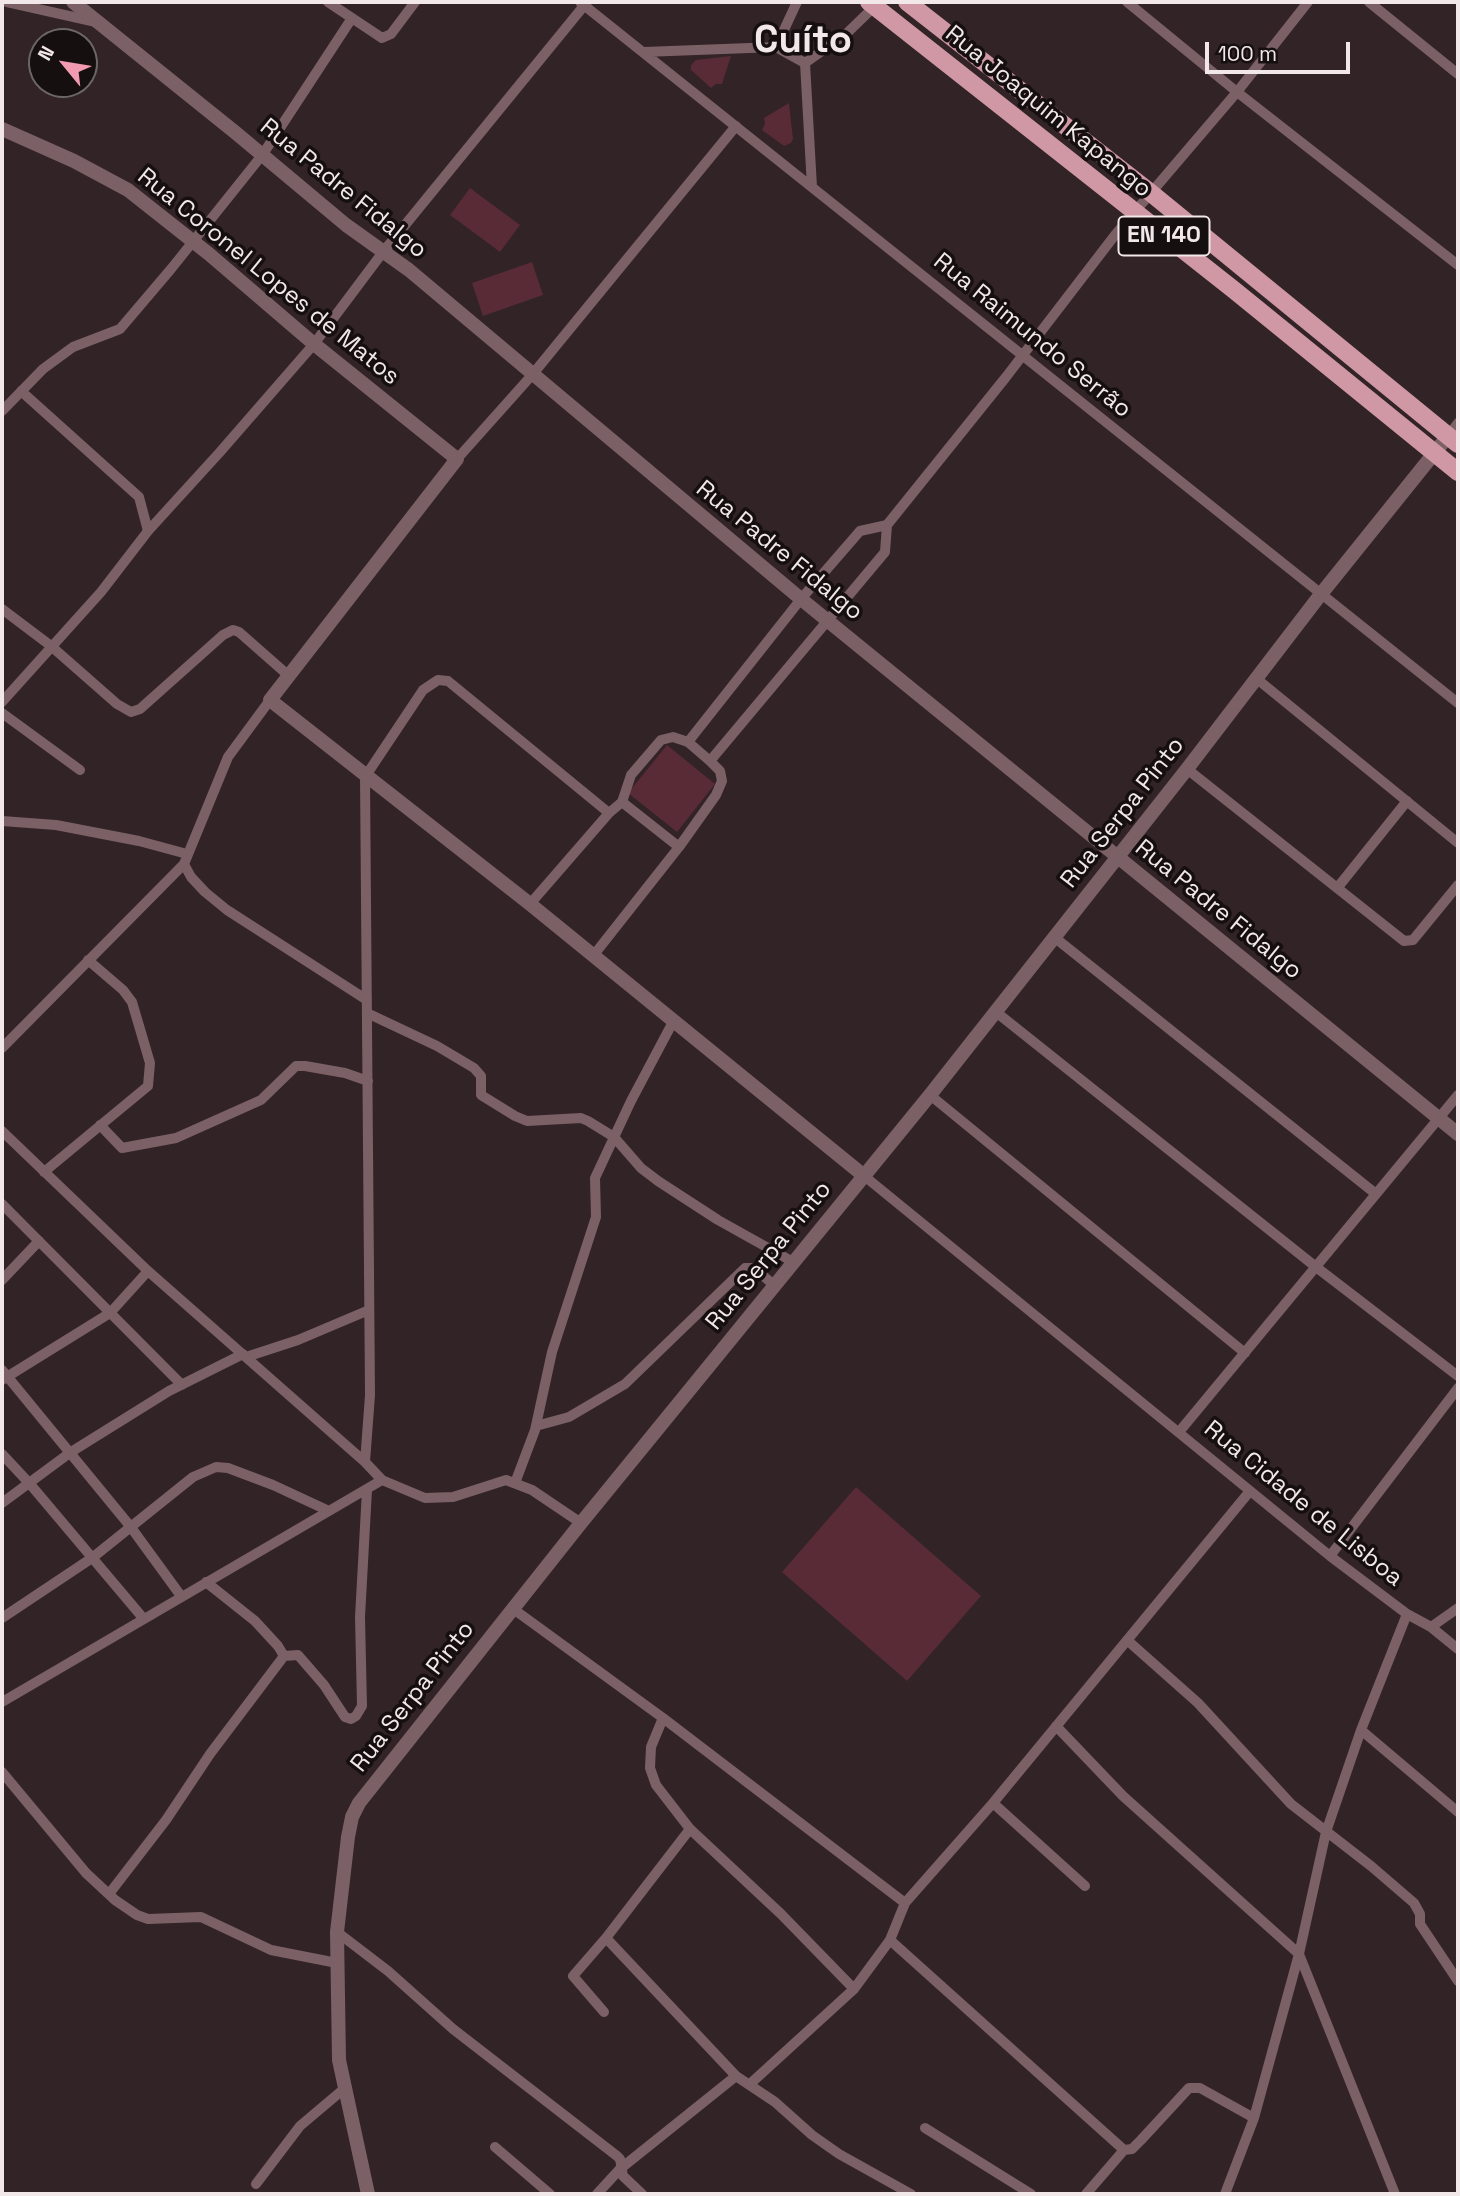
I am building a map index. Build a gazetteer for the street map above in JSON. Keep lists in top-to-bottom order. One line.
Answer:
{"streets":{"main road":["Rua Joaquim Kapango","EN 140"],"street":["Rua Padre Fidalgo","Rua Coronel Lopes de Matos","Rua Raimundo Serrão","Rua Serpa Pinto","Rua Cidade de Lisboa"]},"crossings":[["Rua Joaquim Kapango","Rua Serpa Pinto"],["Rua Padre Fidalgo","Rua Serpa Pinto"],["Rua Raimundo Serrão","Rua Serpa Pinto"],["Rua Serpa Pinto","Rua Cidade de Lisboa"]],"districts":["Cuíto"],"scale_bar":"100 m","north":"top left"}
